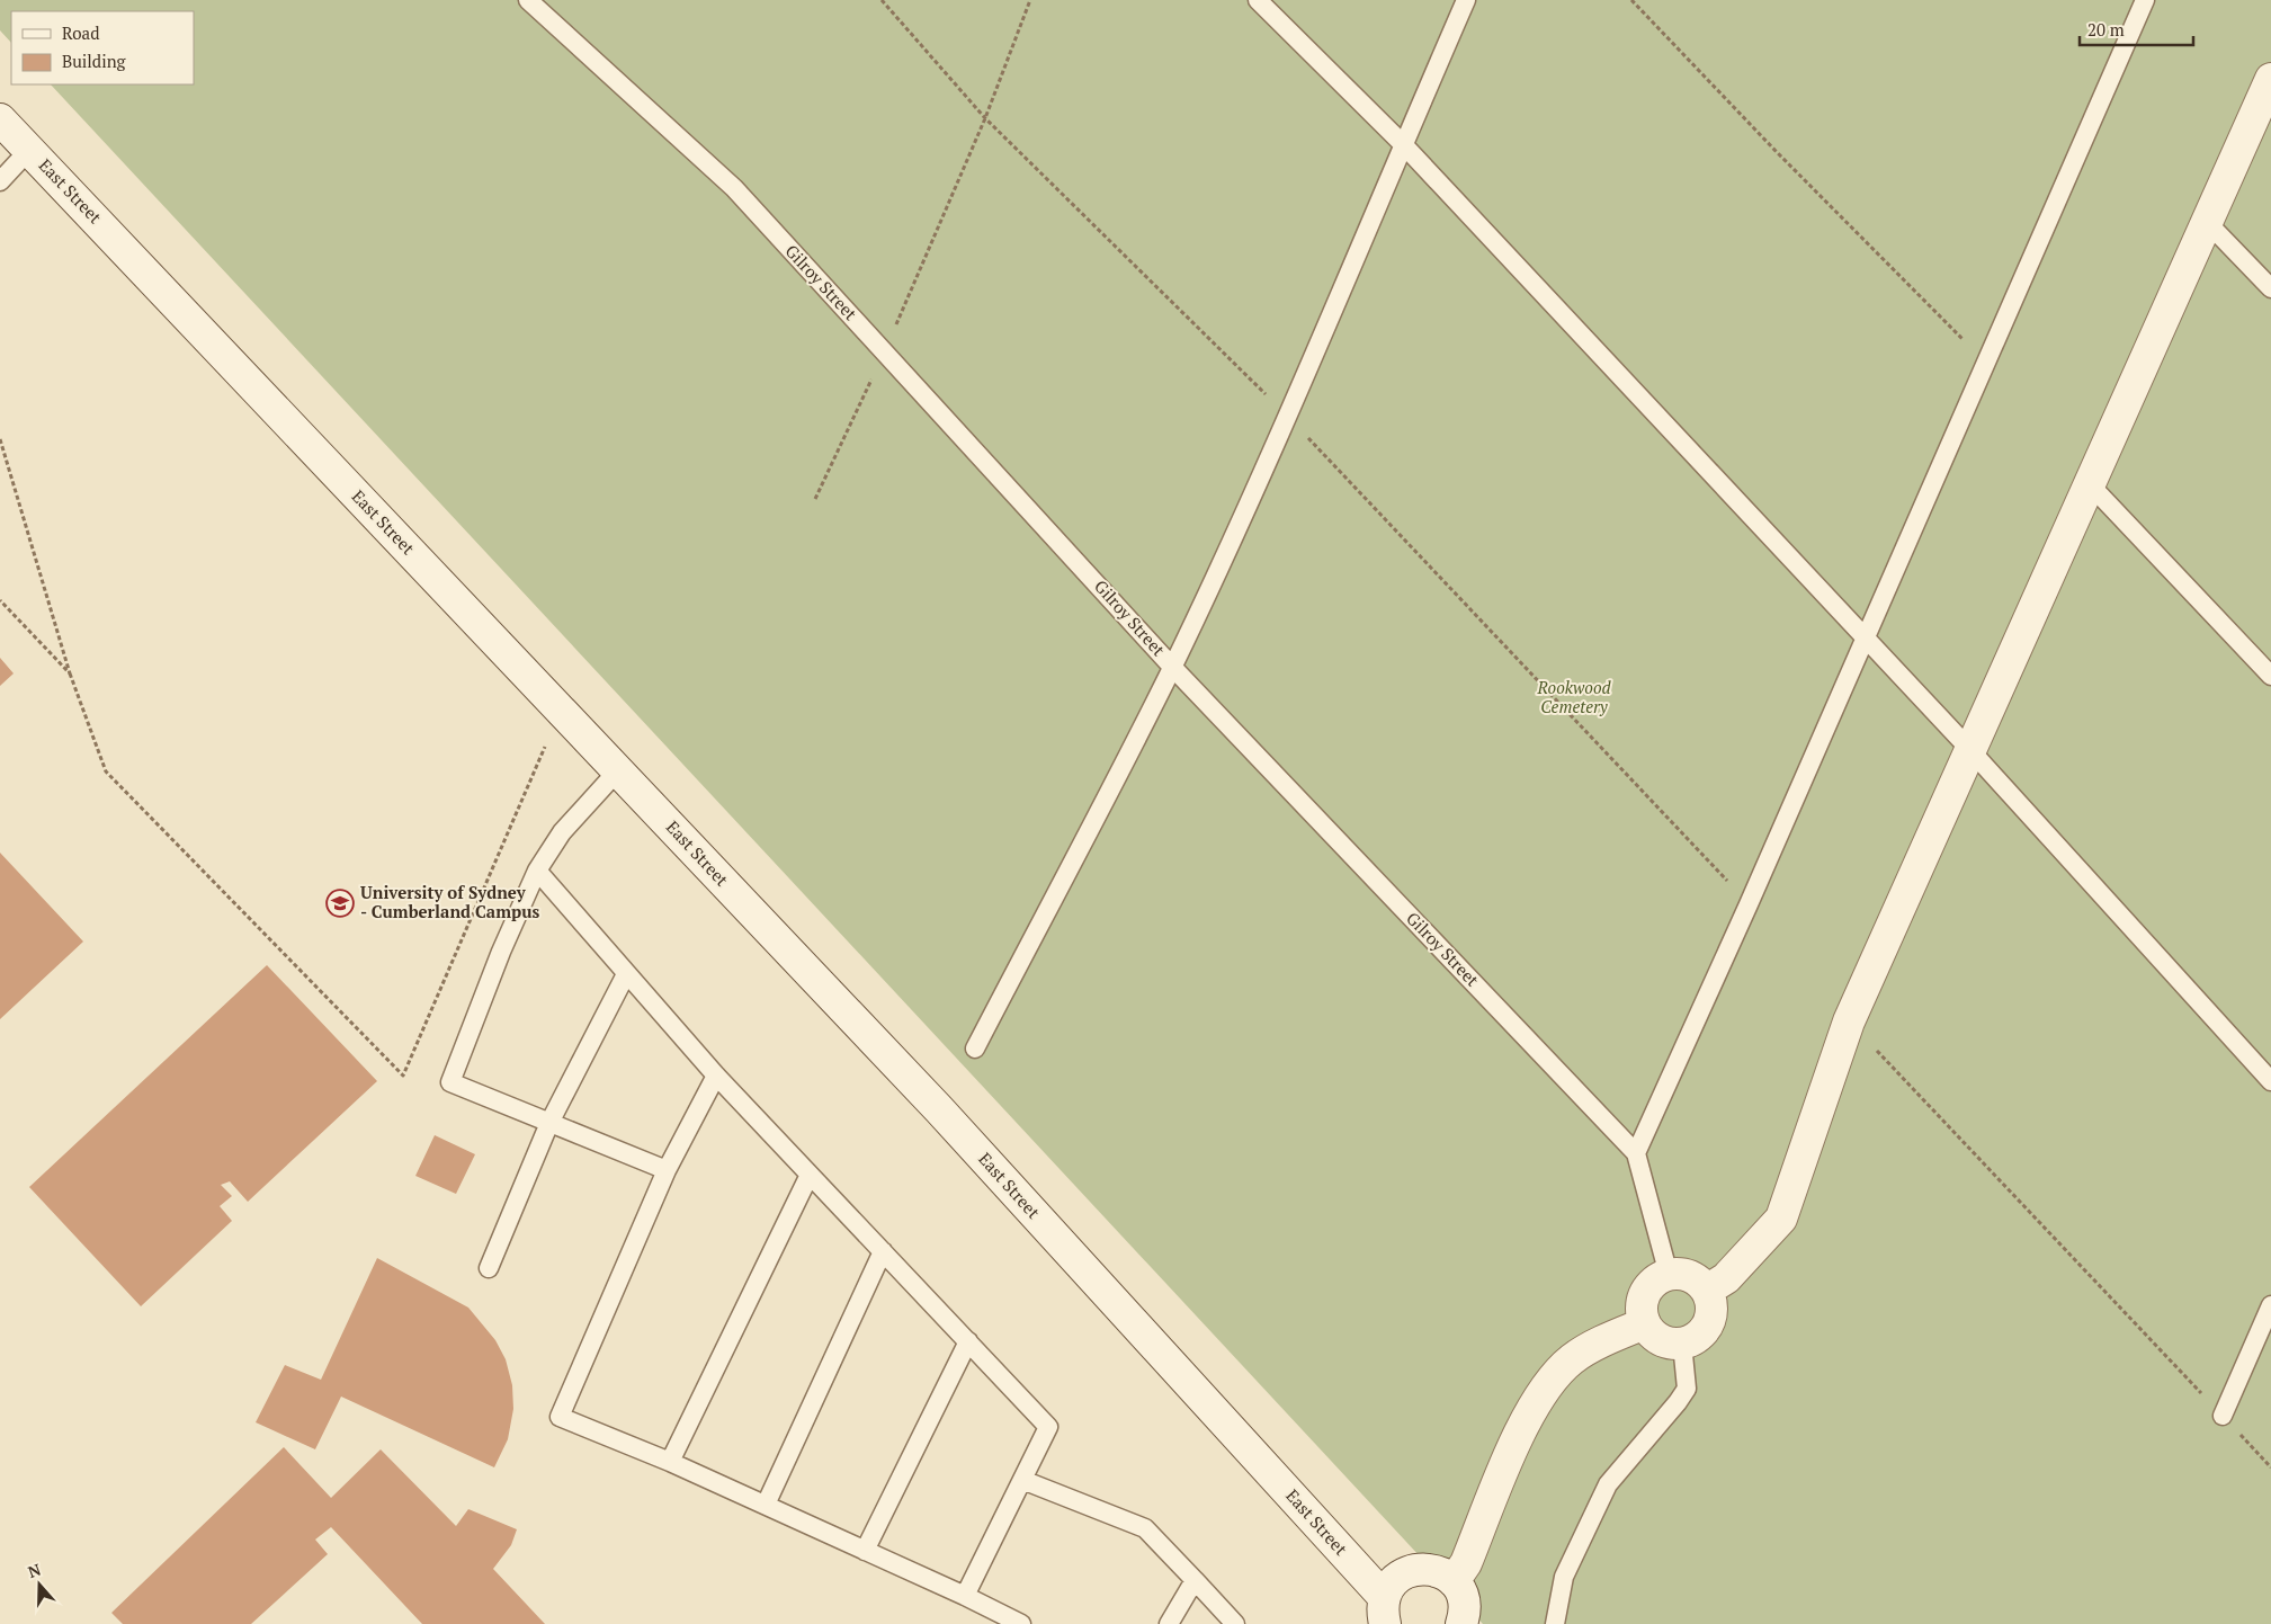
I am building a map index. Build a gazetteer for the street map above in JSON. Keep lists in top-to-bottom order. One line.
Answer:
{"streets":{"main road":["East Street"],"lane":["Gilroy Street"]},"parks":["Rookwood Cemetery"],"places":{"school or university":["University of Sydney - Cumberland Campus"]},"legend":["Road","Building"],"scale_bar":"20 m","north":"top"}
